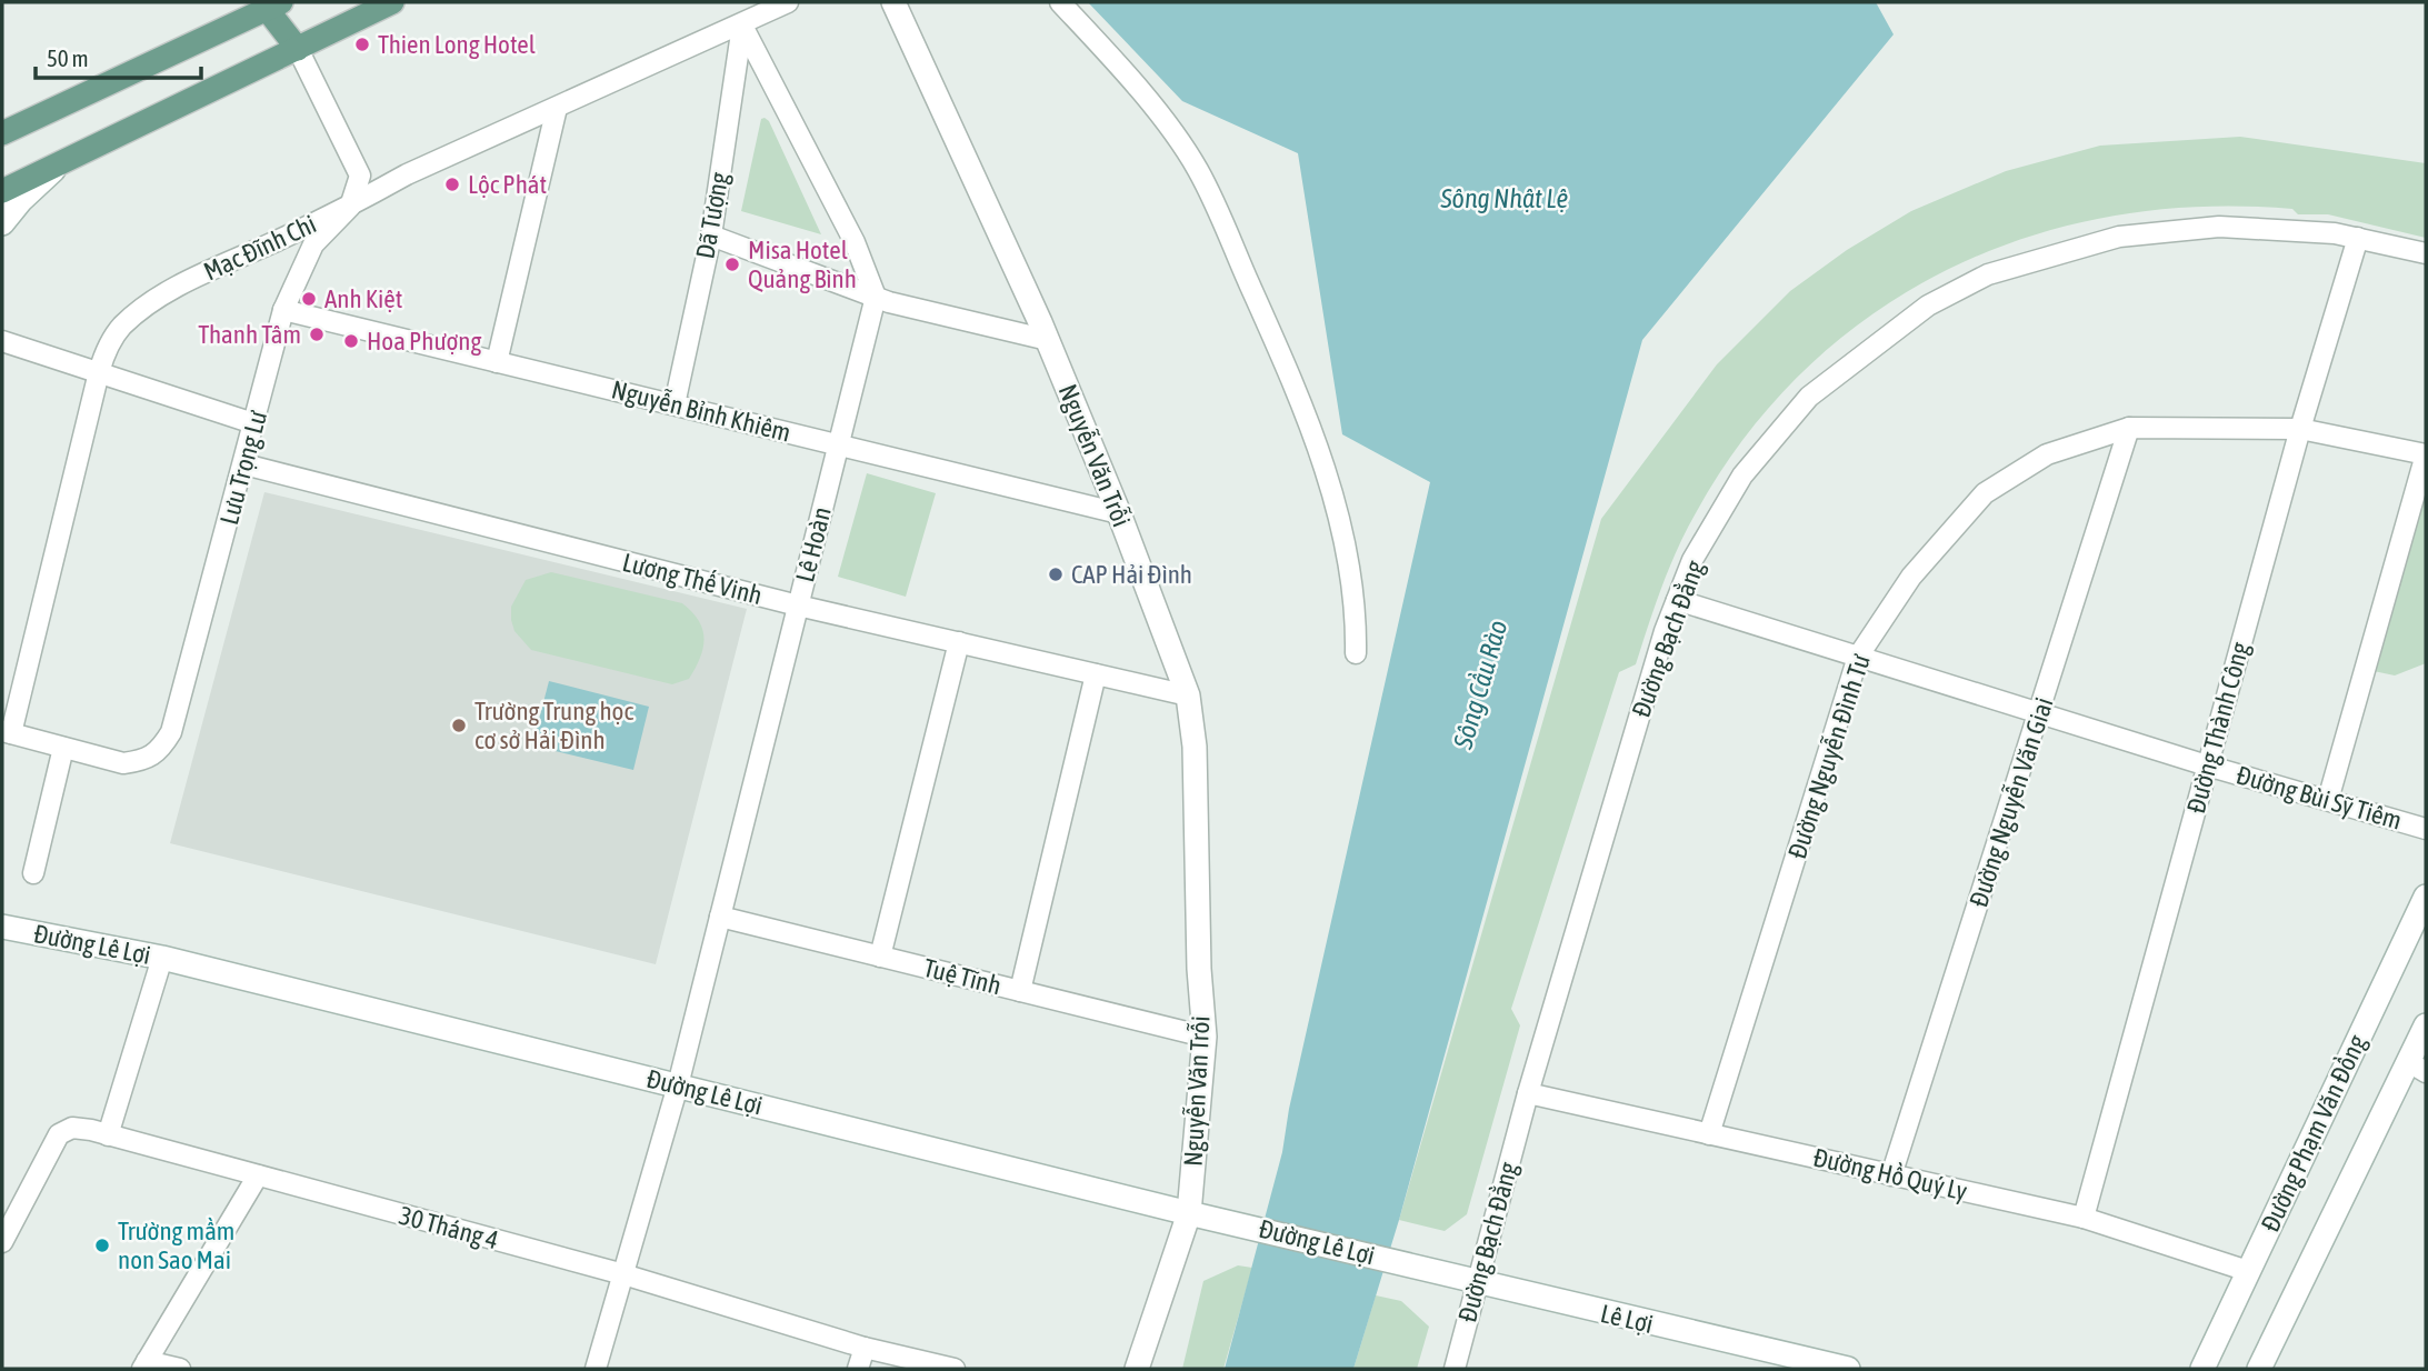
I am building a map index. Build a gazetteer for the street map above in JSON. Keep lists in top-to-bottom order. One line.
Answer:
{"streets":{"main road":["Nguyễn Văn Trỗi","Đường Lê Lợi","Đường Phạm Văn Đồng","Lê Lợi"],"street":["Dã Tượng","Mạc Đĩnh Chi","Nguyễn Bỉnh Khiêm","Lưu Trọng Lư","Lê Hoàn","Lương Thế Vinh","Đường Bạch Đằng","Đường Thành Công","Đường Nguyễn Đình Tư","Đường Bùi Sỹ Tiêm","Đường Nguyễn Văn Giai","Tuệ Tĩnh","Đường Hồ Quý Ly","30 Tháng 4"]},"crossings":[["Dã Tượng","Mạc Đĩnh Chi"],["Dã Tượng","Nguyễn Bỉnh Khiêm"],["Mạc Đĩnh Chi","Lưu Trọng Lư"],["Nguyễn Bỉnh Khiêm","Nguyễn Văn Trỗi"],["Nguyễn Bỉnh Khiêm","Lưu Trọng Lư"],["Nguyễn Bỉnh Khiêm","Lê Hoàn"],["Nguyễn Văn Trỗi","Lương Thế Vinh"],["Nguyễn Văn Trỗi","Đường Lê Lợi"],["Nguyễn Văn Trỗi","Tuệ Tĩnh"],["Lưu Trọng Lư","Lương Thế Vinh"],["Lê Hoàn","Lương Thế Vinh"],["Lê Hoàn","Đường Lê Lợi"],["Lê Hoàn","Tuệ Tĩnh"],["Lê Hoàn","30 Tháng 4"],["Đường Bạch Đằng","Đường Thành Công"],["Đường Bạch Đằng","Đường Bùi Sỹ Tiêm"],["Đường Bạch Đằng","Đường Hồ Quý Ly"],["Đường Bạch Đằng","Lê Lợi"],["Đường Thành Công","Đường Nguyễn Đình Tư"],["Đường Thành Công","Đường Bùi Sỹ Tiêm"],["Đường Thành Công","Đường Hồ Quý Ly"],["Đường Nguyễn Đình Tư","Đường Bùi Sỹ Tiêm"],["Đường Nguyễn Đình Tư","Đường Nguyễn Văn Giai"],["Đường Nguyễn Đình Tư","Đường Hồ Quý Ly"],["Đường Bùi Sỹ Tiêm","Đường Nguyễn Văn Giai"],["Đường Nguyễn Văn Giai","Đường Hồ Quý Ly"],["Đường Lê Lợi","Lê Lợi"],["Đường Phạm Văn Đồng","Đường Hồ Quý Ly"]],"water":["Sông Nhật Lệ","Sông Cầu Rào"],"places":["Thien Long Hotel","Lộc Phát","Misa Hotel Quảng Bình","Anh Kiệt","Thanh Tâm","Hoa Phượng","CAP Hải Đình","Trường Trung học cơ sở Hải Đình","Trường mầm non Sao Mai"],"scale_bar":"50 m"}
